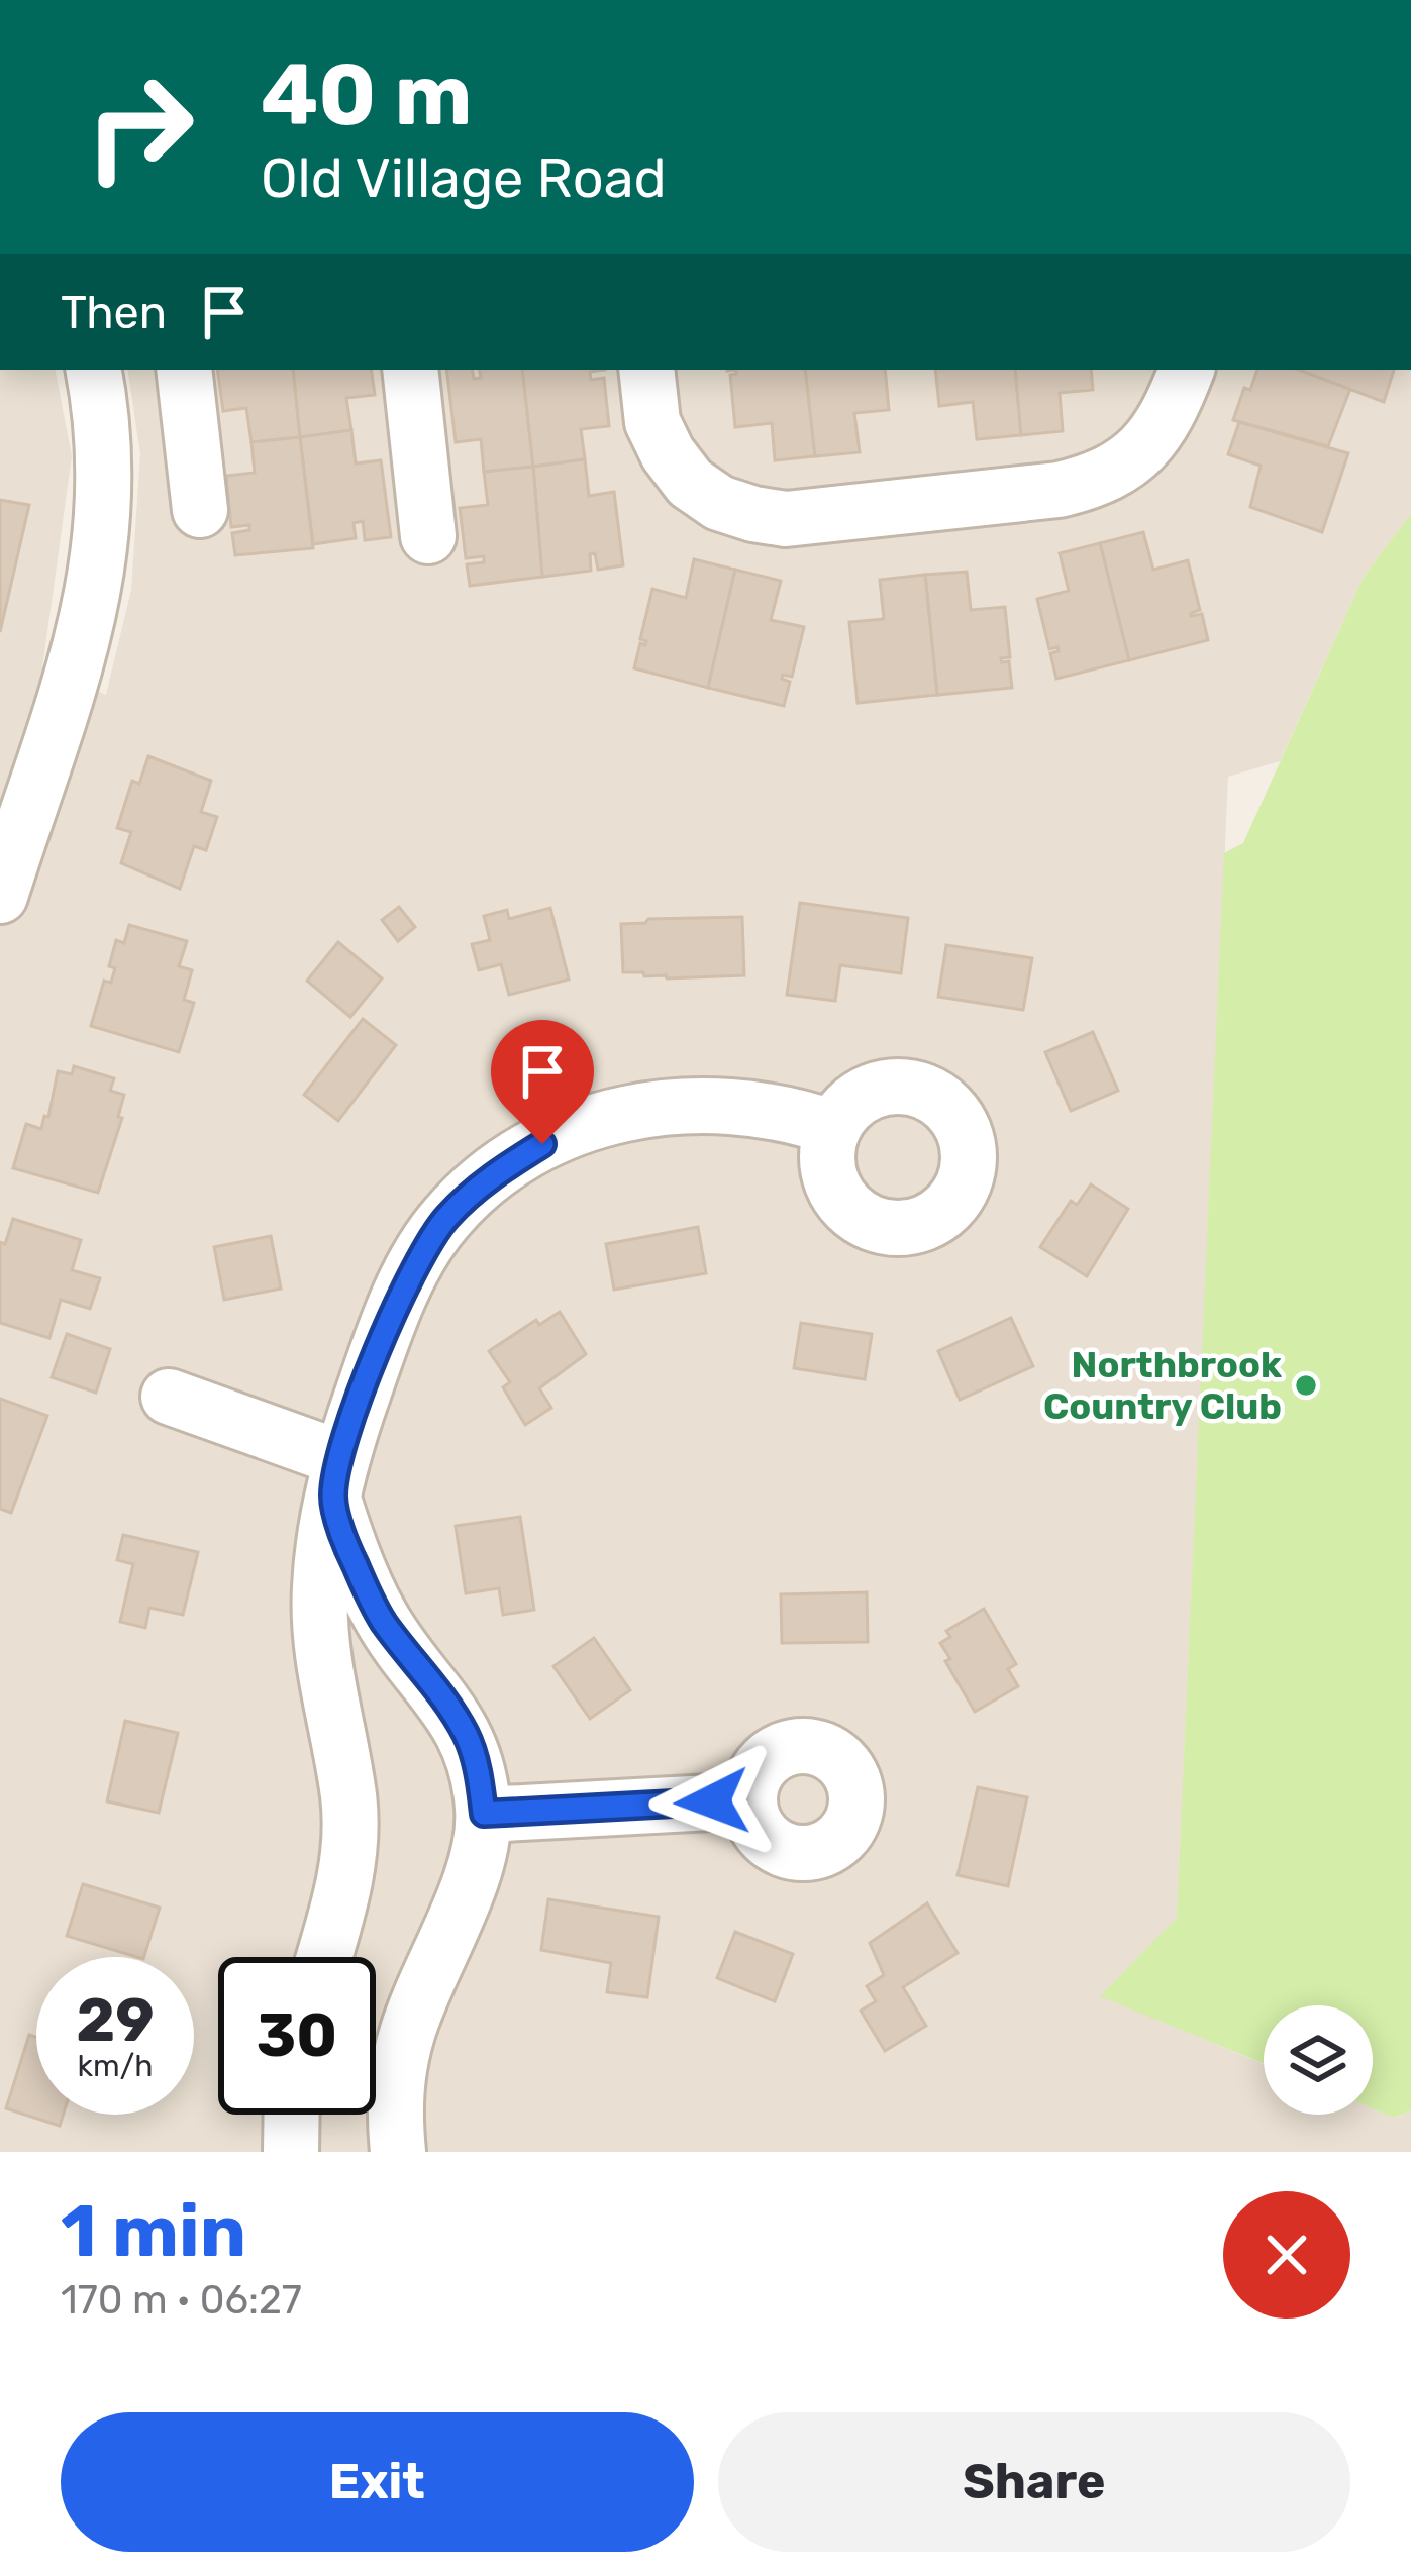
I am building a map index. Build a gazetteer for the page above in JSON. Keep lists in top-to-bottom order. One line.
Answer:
{"places":["Northbrook Country Club"],"page":{"turn":["40 m","Old Village Road"],"then":"Then","speed":"29 km/h","limit":"30","heading":["1 min","170 m · 06:27"],"buttons":["Exit","Share"]}}
